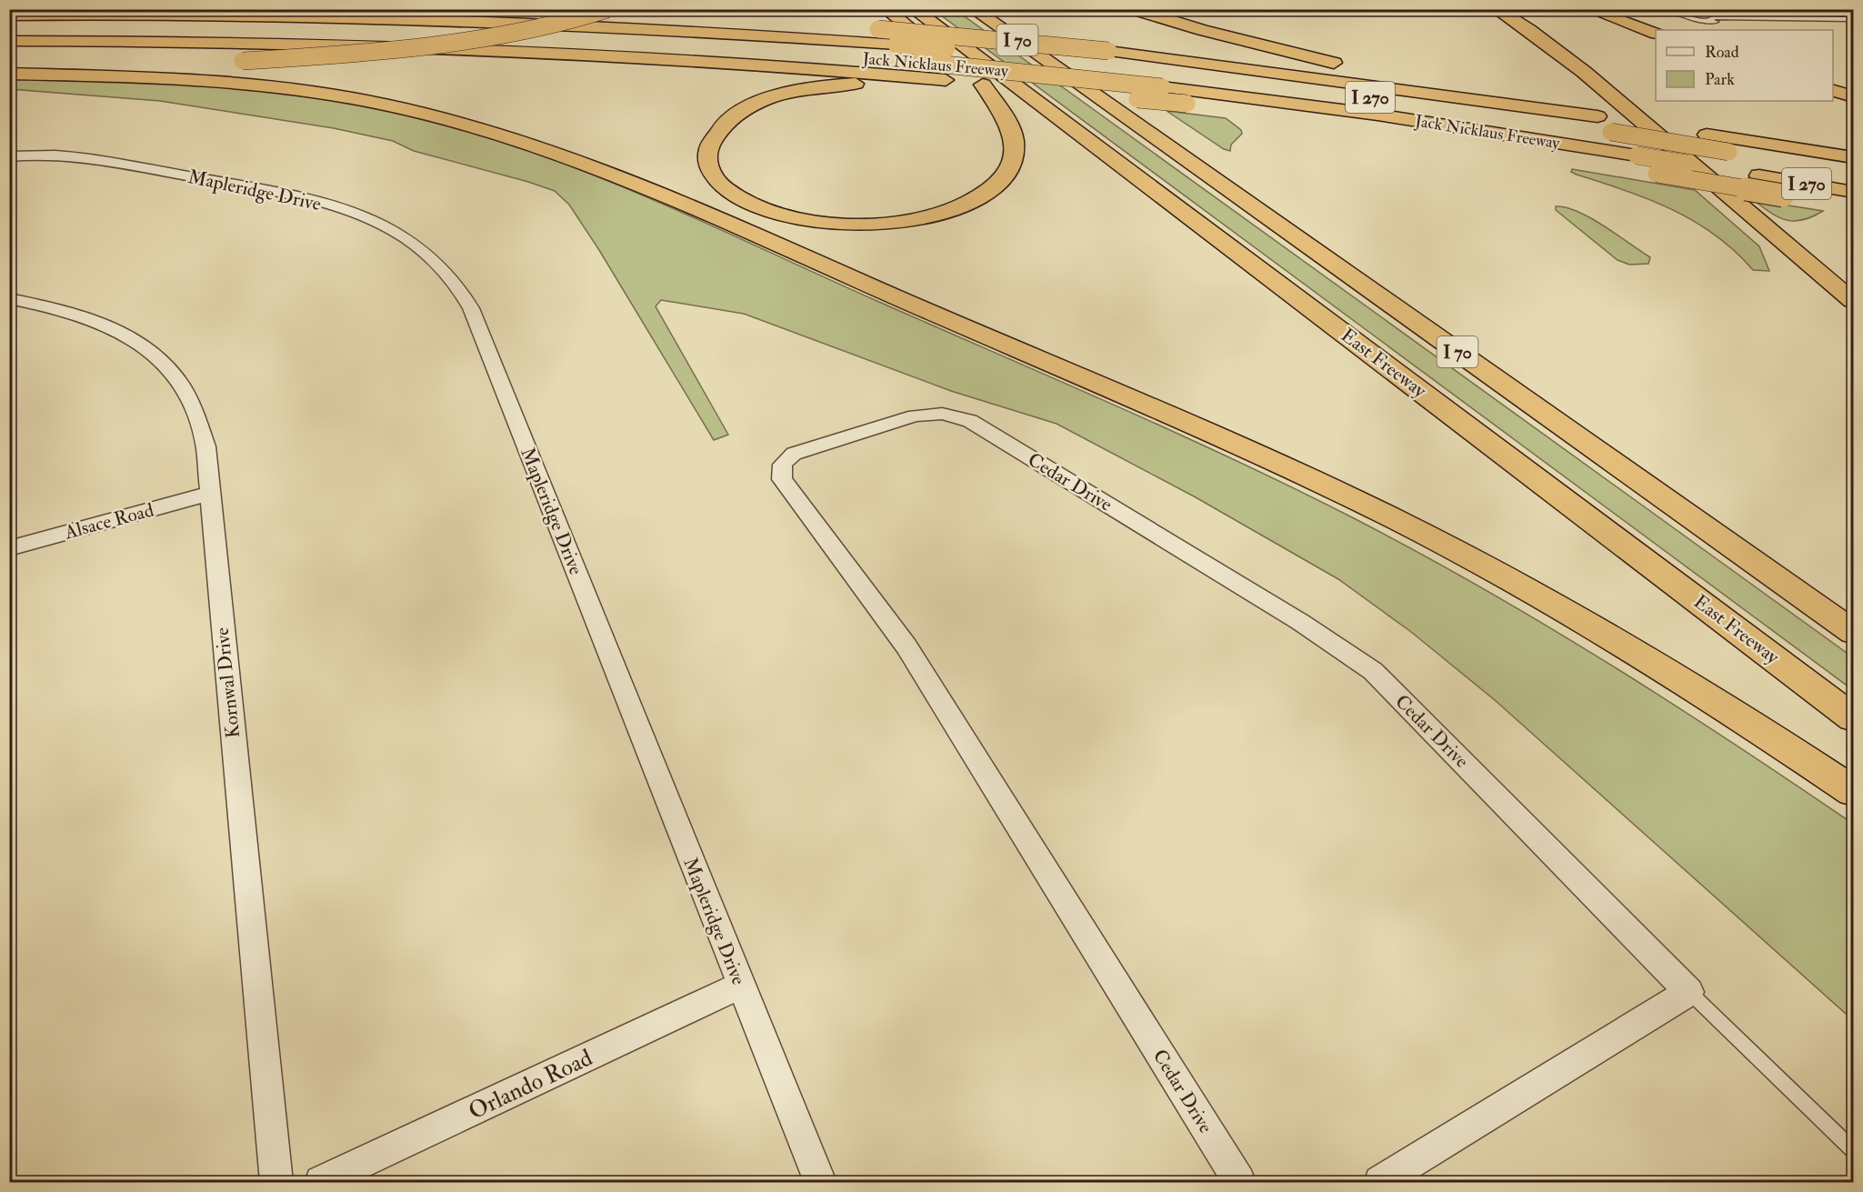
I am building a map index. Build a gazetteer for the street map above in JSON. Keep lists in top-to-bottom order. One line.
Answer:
{"streets":{"highway":["I 70","Jack Nicklaus Freeway","I 270","East Freeway"],"street":["Mapleridge Drive","Cedar Drive","Alsace Road","Kornwal Drive","Orlando Road"]},"crossings":[["Mapleridge Drive","Orlando Road"],["Alsace Road","Kornwal Drive"]],"legend":["Road","Park"]}
